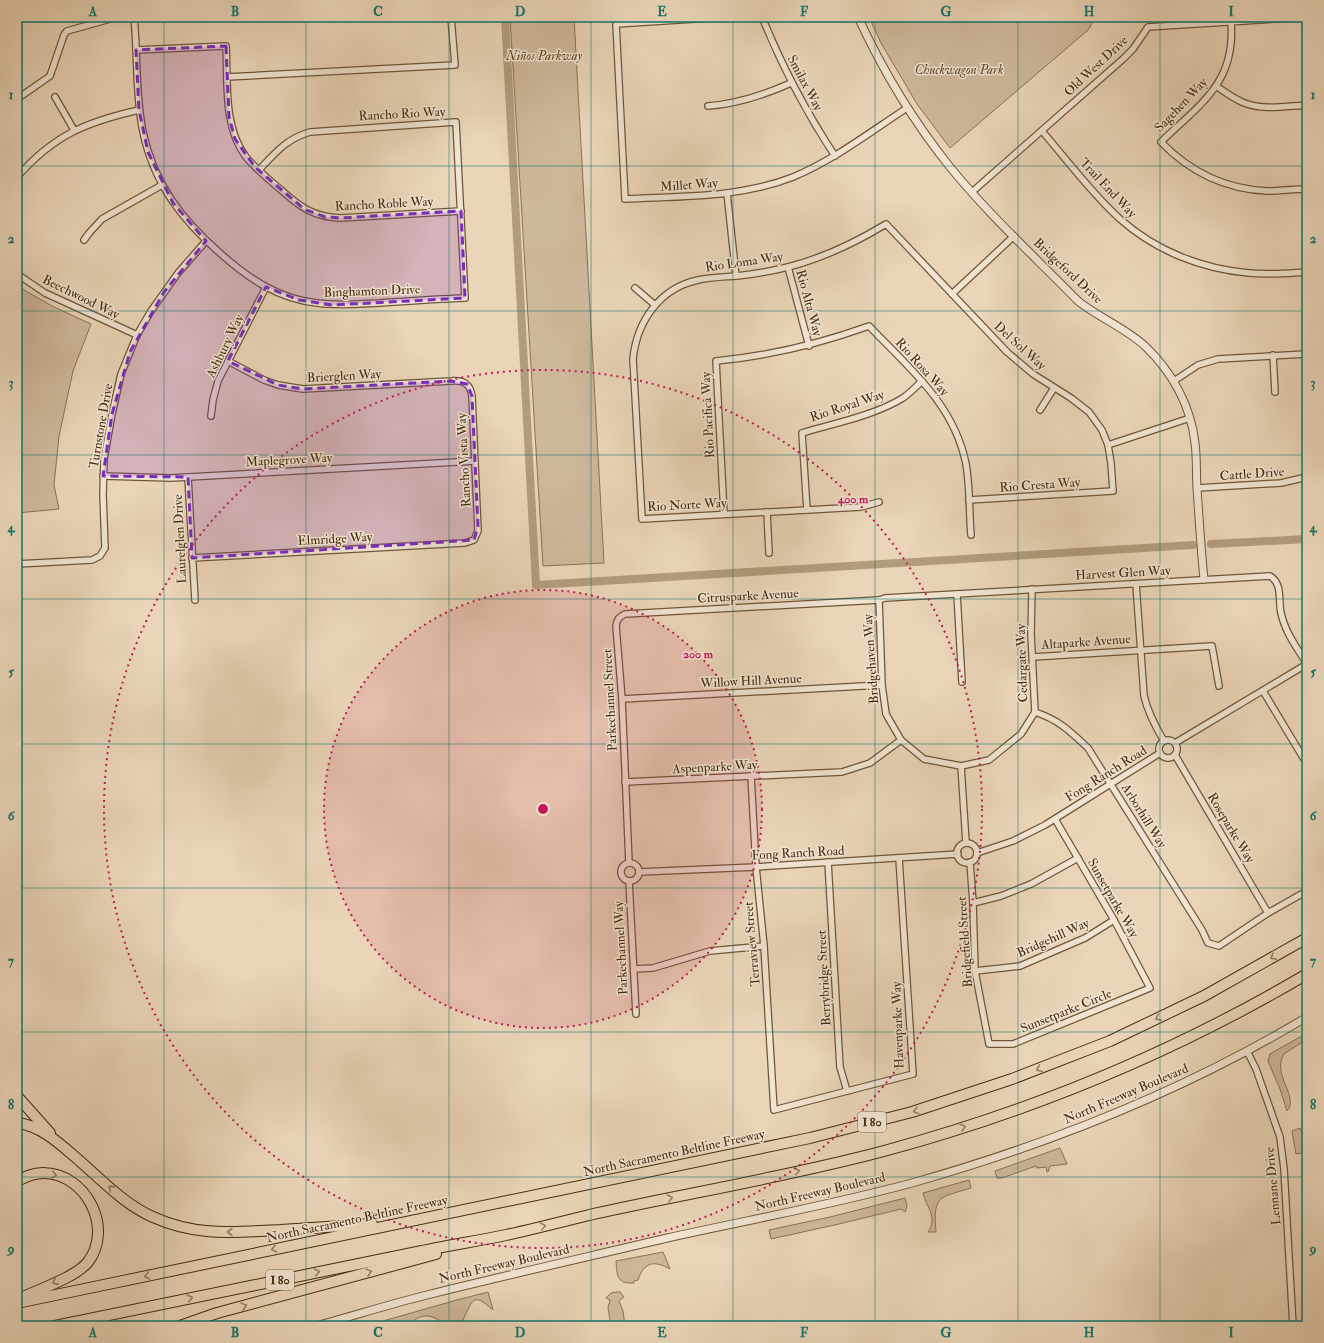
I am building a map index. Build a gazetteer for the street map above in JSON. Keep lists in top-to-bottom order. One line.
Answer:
{"streets":{"highway":["I 80","North Sacramento Beltline Freeway"],"street":["Old West Drive","Smilax Way","Sagehen Way","Rancho Rio Way","Millet Way","Trail End Way","Rancho Roble Way","Rio Loma Way","Bridgeford Drive","Binghamton Drive","Beechwood Way","Rio Alta Way","Ashbury Way","Del Sol Way","Rio Rosa Way","Brierglen Way","Rio Royal Way","Rio Pacifica Way","Turnstone Drive","Maplegrove Way","Rancho Vista Way","Cattle Drive","Rio Cresta Way","Rio Norte Way","Laurelglen Drive","Elmridge Way","Harvest Glen Way","Citrusparke Avenue","Altaparke Avenue","Bridgehaven Way","Cedargate Way","Willow Hill Avenue","Parkechannel Street","Aspenparke Way","Fong Ranch Road","Arborhill Way","Roseparke Way","Sunsetparke Way","Bridgehill Way","Bridgefield Street","Terraview Street","Parkechannel Way","Berrybridge Street","Sunsetparke Circle","Havenparke Way","North Freeway Boulevard","Lennane Drive"]},"crossings":[["Old West Drive","Sagehen Way"],["Old West Drive","Trail End Way"],["Old West Drive","Bridgeford Drive"],["Smilax Way","Millet Way"],["Rancho Rio Way","Rancho Roble Way"],["Rancho Rio Way","Binghamton Drive"],["Millet Way","Bridgeford Drive"],["Rancho Roble Way","Binghamton Drive"],["Rio Loma Way","Rio Alta Way"],["Rio Loma Way","Del Sol Way"],["Rio Loma Way","Rio Norte Way"],["Bridgeford Drive","Cattle Drive"],["Bridgeford Drive","Harvest Glen Way"],["Binghamton Drive","Ashbury Way"],["Binghamton Drive","Turnstone Drive"],["Beechwood Way","Turnstone Drive"],["Rio Alta Way","Rio Rosa Way"],["Rio Alta Way","Rio Pacifica Way"],["Ashbury Way","Brierglen Way"],["Del Sol Way","Rio Cresta Way"],["Rio Rosa Way","Rio Royal Way"],["Rio Rosa Way","Rio Pacifica Way"],["Rio Rosa Way","Rio Cresta Way"],["Brierglen Way","Rancho Vista Way"],["Rio Royal Way","Rio Norte Way"],["Rio Pacifica Way","Rio Norte Way"],["Turnstone Drive","Maplegrove Way"],["Maplegrove Way","Rancho Vista Way"],["Maplegrove Way","Laurelglen Drive"],["Rancho Vista Way","Elmridge Way"],["Laurelglen Drive","Elmridge Way"],["Harvest Glen Way","Citrusparke Avenue"],["Harvest Glen Way","Bridgehaven Way"],["Harvest Glen Way","Cedargate Way"],["Citrusparke Avenue","Bridgehaven Way"],["Citrusparke Avenue","Parkechannel Street"],["Altaparke Avenue","Cedargate Way"],["Bridgehaven Way","Cedargate Way"],["Bridgehaven Way","Willow Hill Avenue"],["Bridgehaven Way","Aspenparke Way"],["Cedargate Way","Arborhill Way"],["Willow Hill Avenue","Parkechannel Street"],["Parkechannel Street","Aspenparke Way"],["Aspenparke Way","Terraview Street"],["Fong Ranch Road","Arborhill Way"],["Fong Ranch Road","Roseparke Way"],["Fong Ranch Road","Sunsetparke Way"],["Fong Ranch Road","Bridgefield Street"],["Fong Ranch Road","Terraview Street"],["Fong Ranch Road","Parkechannel Way"],["Fong Ranch Road","Berrybridge Street"],["Fong Ranch Road","Havenparke Way"],["Arborhill Way","Roseparke Way"],["Sunsetparke Way","Bridgehill Way"],["Sunsetparke Way","Sunsetparke Circle"],["Bridgehill Way","Bridgefield Street"],["Bridgefield Street","Sunsetparke Circle"],["Terraview Street","Havenparke Way"],["Berrybridge Street","Havenparke Way"],["North Freeway Boulevard","Lennane Drive"]],"parks":["Niños Parkway","Chuckwagon Park"],"grid":{"columns":["A","B","C","D","E","F","G","H","I"],"rows":["1","2","3","4","5","6","7","8","9"]},"rings":["400 m","200 m"]}
